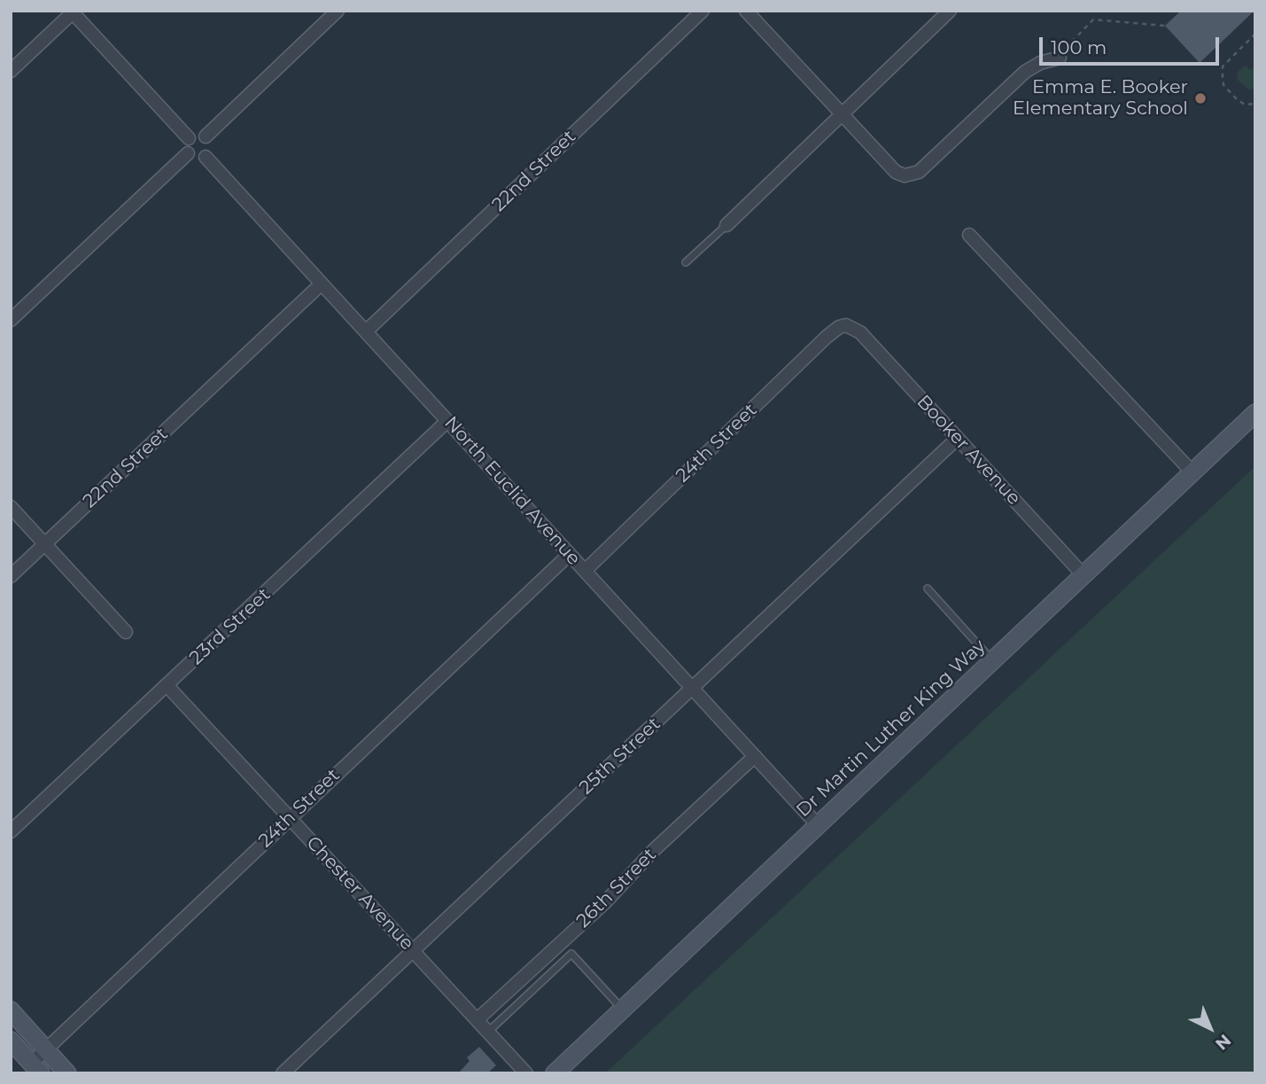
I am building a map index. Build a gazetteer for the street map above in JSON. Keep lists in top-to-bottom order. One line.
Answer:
{"streets":{"street":["22nd Street","24th Street","Booker Avenue","North Euclid Avenue","23rd Street","Dr Martin Luther King Way","25th Street","26th Street","Chester Avenue"]},"crossings":[["22nd Street","North Euclid Avenue"],["24th Street","Booker Avenue"],["24th Street","North Euclid Avenue"],["24th Street","Chester Avenue"],["Booker Avenue","Dr Martin Luther King Way"],["Booker Avenue","25th Street"],["North Euclid Avenue","23rd Street"],["North Euclid Avenue","Dr Martin Luther King Way"],["North Euclid Avenue","25th Street"],["North Euclid Avenue","26th Street"],["23rd Street","Chester Avenue"],["25th Street","Chester Avenue"],["26th Street","Chester Avenue"]],"places":["Emma E. Booker Elementary School"],"scale_bar":"100 m","north":"bottom right"}
